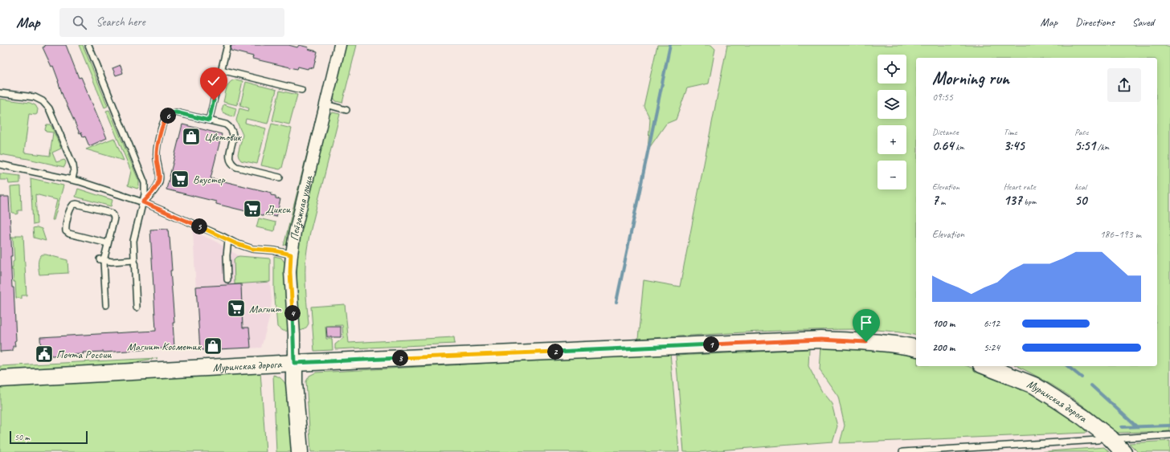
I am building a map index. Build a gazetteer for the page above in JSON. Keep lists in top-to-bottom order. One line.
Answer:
{"streets":{"street":["Пейзажная улица","Муринская дорога"]},"crossings":[["Пейзажная улица","Муринская дорога"]],"places":{"shop":["Цветовик","Магнит Косметик"],"supermarket":["Вкустер","Дикси","Магнит"],"public building":["Почта России"]},"scale_bar":"50 m","page":{"header":"Map","search":"Search here","nav":["Map","Directions","Saved"],"map_buttons":["+","−"],"heading":["Morning run","09:55"],"pins":["6","5","4","1","2","3"],"stats":[["Distance","0.64 km"],["Time","3:45"],["Pace","5:51 /km"],["Elevation","7 m"],["Heart rate","137 bpm"],["kcal","50"]],"chart":["Elevation","186–193 m"],"list":[{"name":"100 m","note":"6:12"},{"name":"200 m","note":"5:24"}],"scale":"50 m"}}
